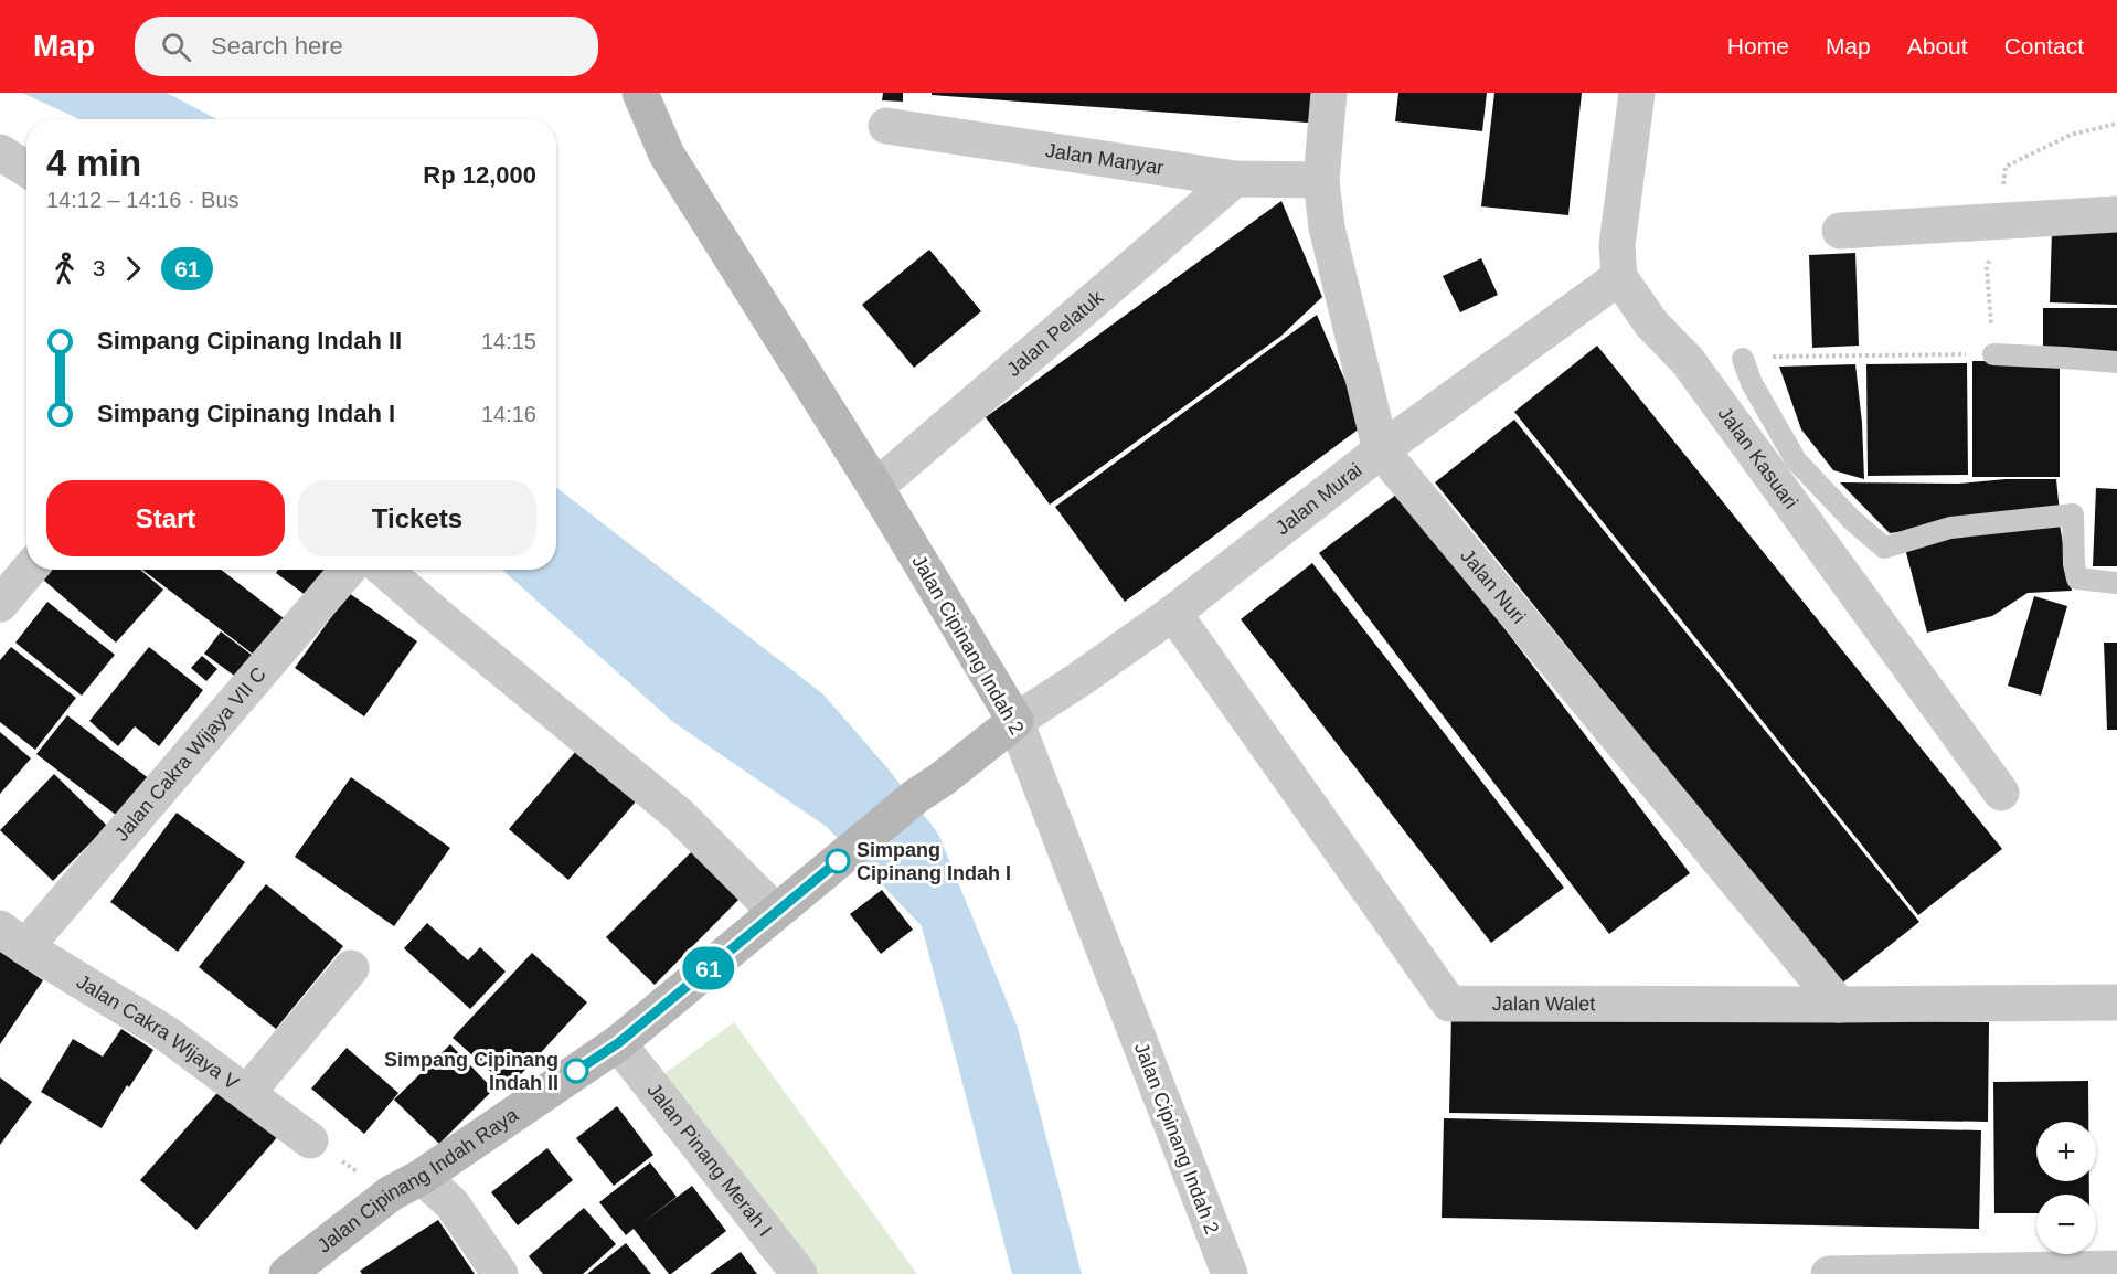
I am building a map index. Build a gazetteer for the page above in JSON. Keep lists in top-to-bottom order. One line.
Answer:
{"streets":{"street":["Jalan Manyar","Jalan Pelatuk","Jalan Kasuari","Jalan Murai","Jalan Nuri","Jalan Cipinang Indah 2","Jalan Cakra Wijaya VII C","Jalan Walet","Jalan Cakra Wijaya V","Jalan Pinang Merah I","Jalan Cipinang Indah Raya"]},"crossings":[["Jalan Manyar","Jalan Pelatuk"],["Jalan Manyar","Jalan Nuri"],["Jalan Pelatuk","Jalan Cipinang Indah 2"],["Jalan Kasuari","Jalan Murai"],["Jalan Murai","Jalan Nuri"],["Jalan Murai","Jalan Cipinang Indah 2"],["Jalan Murai","Jalan Walet"],["Jalan Murai","Jalan Cipinang Indah Raya"],["Jalan Nuri","Jalan Walet"],["Jalan Cipinang Indah 2","Jalan Cipinang Indah Raya"],["Jalan Cakra Wijaya VII C","Jalan Cakra Wijaya V"],["Jalan Pinang Merah I","Jalan Cipinang Indah Raya"]],"places":["Simpang Cipinang Indah I","Simpang Cipinang Indah II"],"lines":["bus line 61"],"page":{"header":"Map","search":"Search here","nav":["Home","Map","About","Contact"],"on_map":"61","heading":["4 min","14:12 – 14:16 · Bus","Rp 12,000"],"legs":["3","61"],"list":[{"name":"Simpang Cipinang Indah II","value":"14:15"},{"name":"Simpang Cipinang Indah I","value":"14:16"}],"buttons":["Start","Tickets"],"map_buttons":["+","−"]}}
